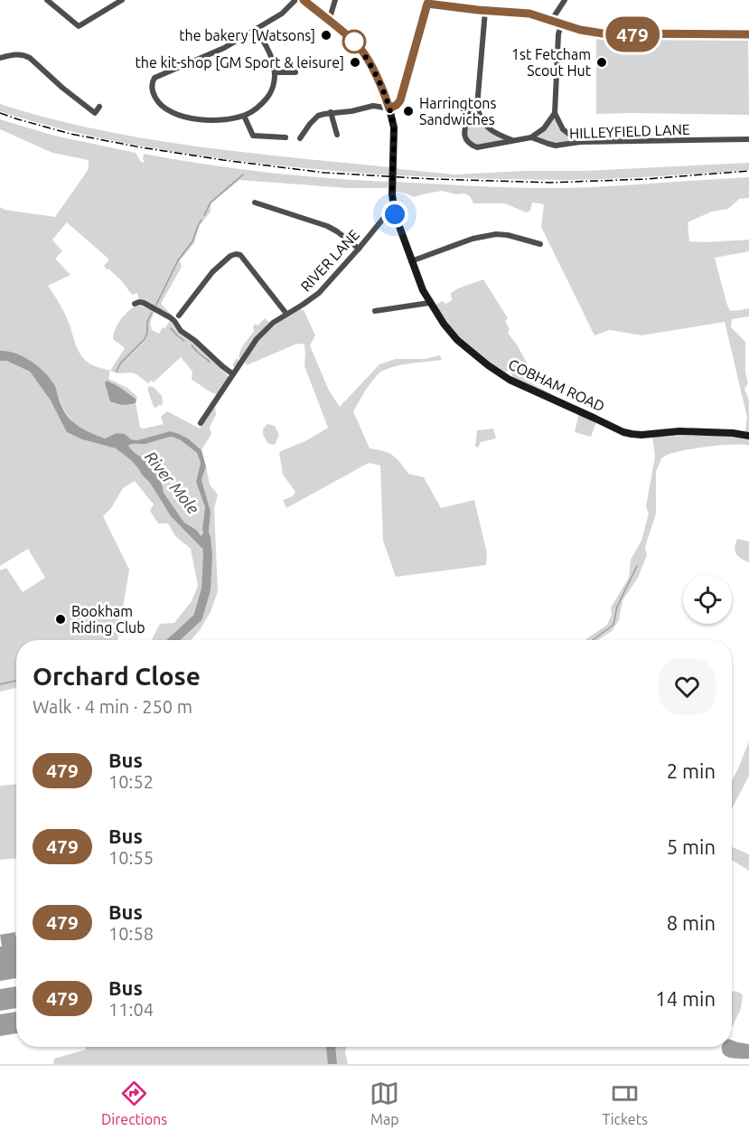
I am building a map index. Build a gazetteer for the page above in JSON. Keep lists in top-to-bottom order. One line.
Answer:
{"streets":{"street":["HILLEYFIELD LANE","RIVER LANE","COBHAM ROAD"]},"crossings":[["RIVER LANE","COBHAM ROAD"]],"water":["River Mole"],"places":["the bakery [Watsons]","the kit-shop [GM Sport & leisure]","1st Fetcham Scout Hut","Harringtons Sandwiches","Bookham Riding Club"],"lines":["bus line 479"],"page":{"on_map":"479","heading":["Orchard Close","Walk · 4 min · 250 m"],"list":[{"mark":"479","name":"Bus","note":"10:52","value":"2 min"},{"mark":"479","name":"Bus","note":"10:55","value":"5 min"},{"mark":"479","name":"Bus","note":"10:58","value":"8 min"},{"mark":"479","name":"Bus","note":"11:04","value":"14 min"}],"tabs":["Directions","Map","Tickets"]}}
